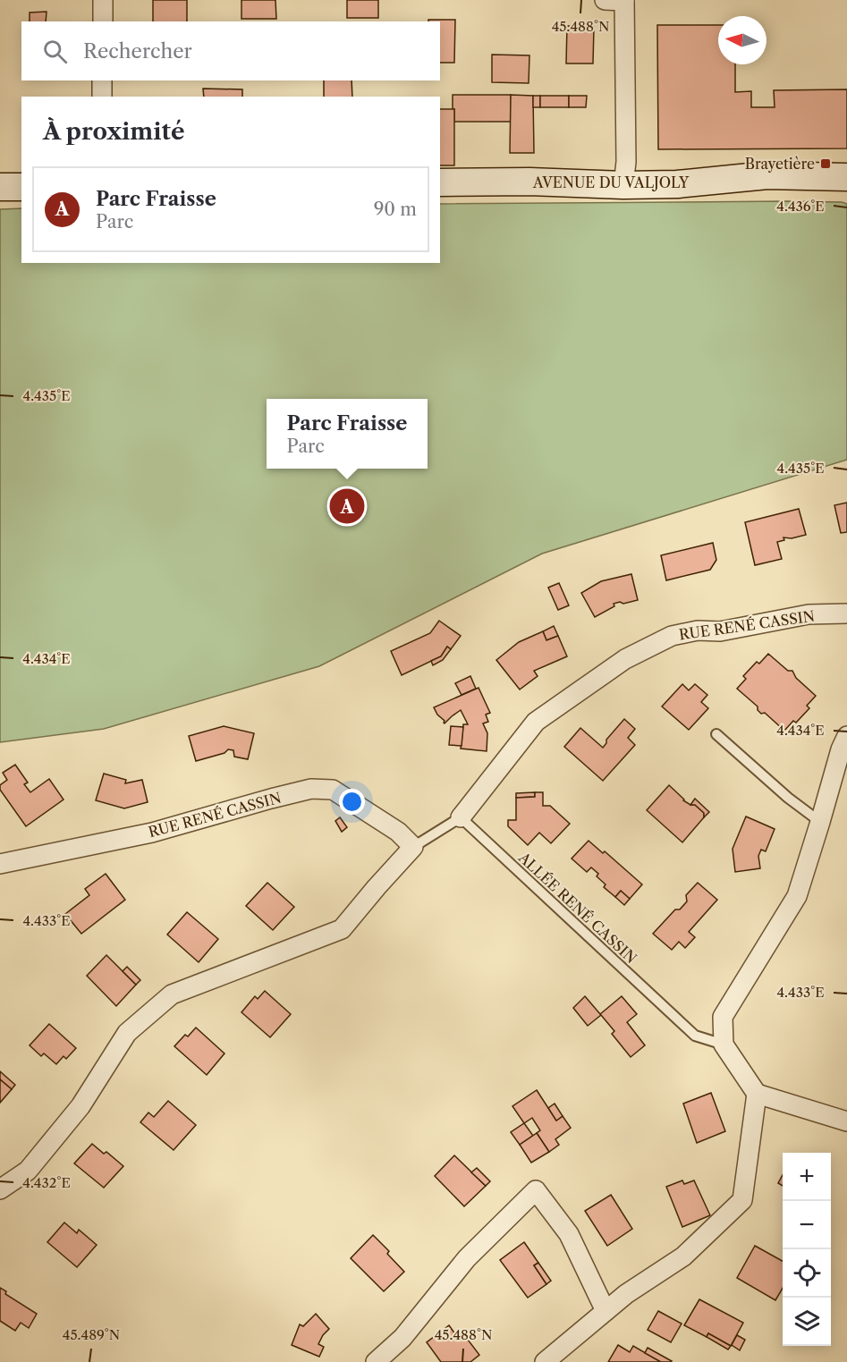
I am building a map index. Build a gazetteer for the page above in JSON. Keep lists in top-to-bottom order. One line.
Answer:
{"streets":{"main road":["AVENUE DU VALJOLY"],"street":["RUE RENÉ CASSIN"],"lane":["ALLÉE RENÉ CASSIN"]},"crossings":[["RUE RENÉ CASSIN","ALLÉE RENÉ CASSIN"]],"places":{"transit":["Brayetière"]},"north":"left","page":{"search":"Rechercher","heading":"À proximité","list":[{"mark":"A","name":"Parc Fraisse","note":"Parc","value":"90 m"}],"popup":["Parc Fraisse","Parc"],"pins":"A","map_buttons":["+","−"]},"coordinates":["45.488°N","4.436°E","4.435°E","4.434°E","4.433°E","4.432°E","45.489°N"]}
